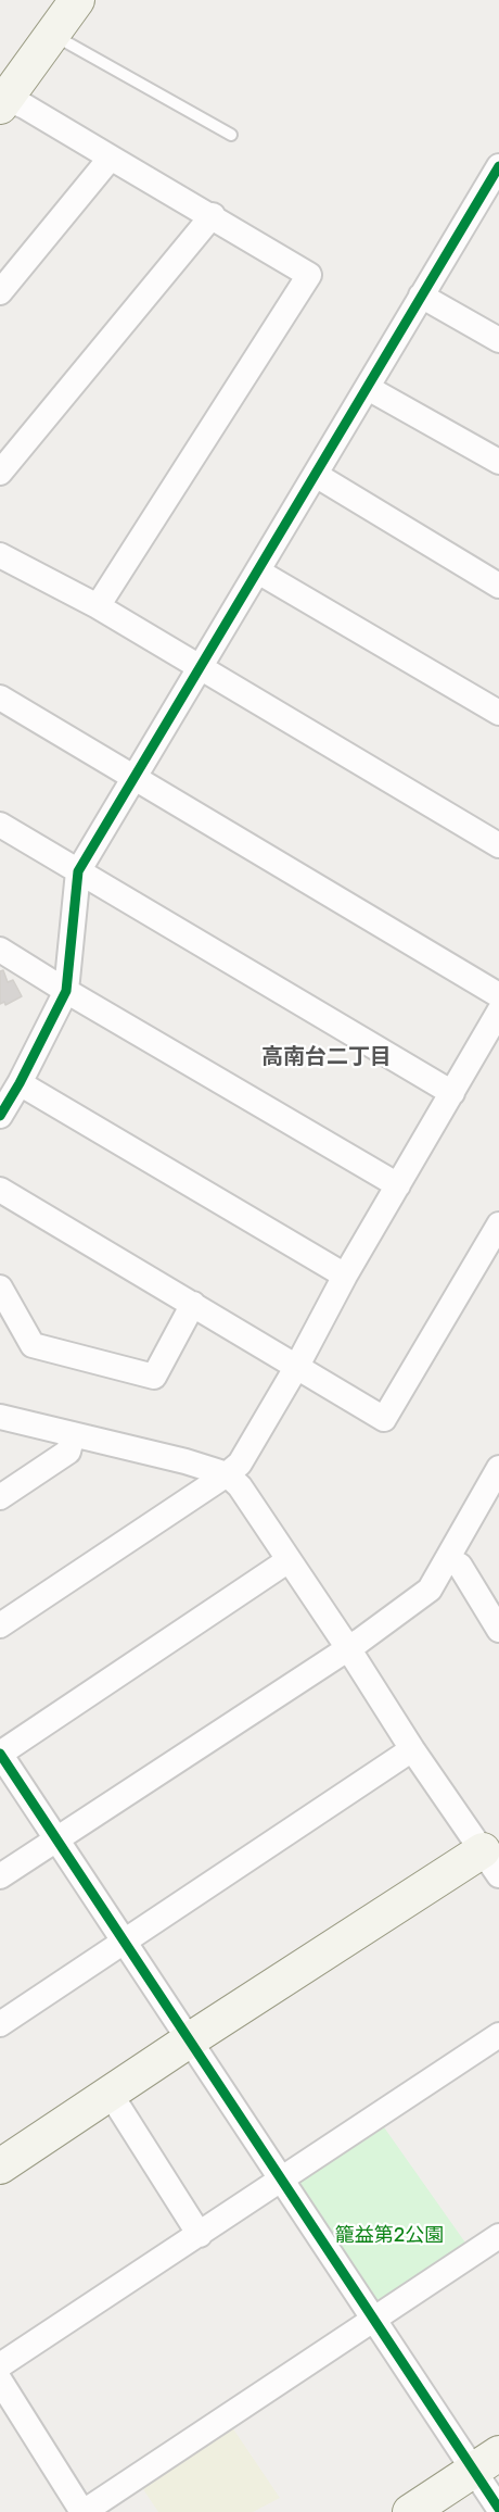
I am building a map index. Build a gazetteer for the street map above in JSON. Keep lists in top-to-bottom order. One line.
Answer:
{"districts":["高南台二丁目"],"parks":["籠益第2公園"]}
